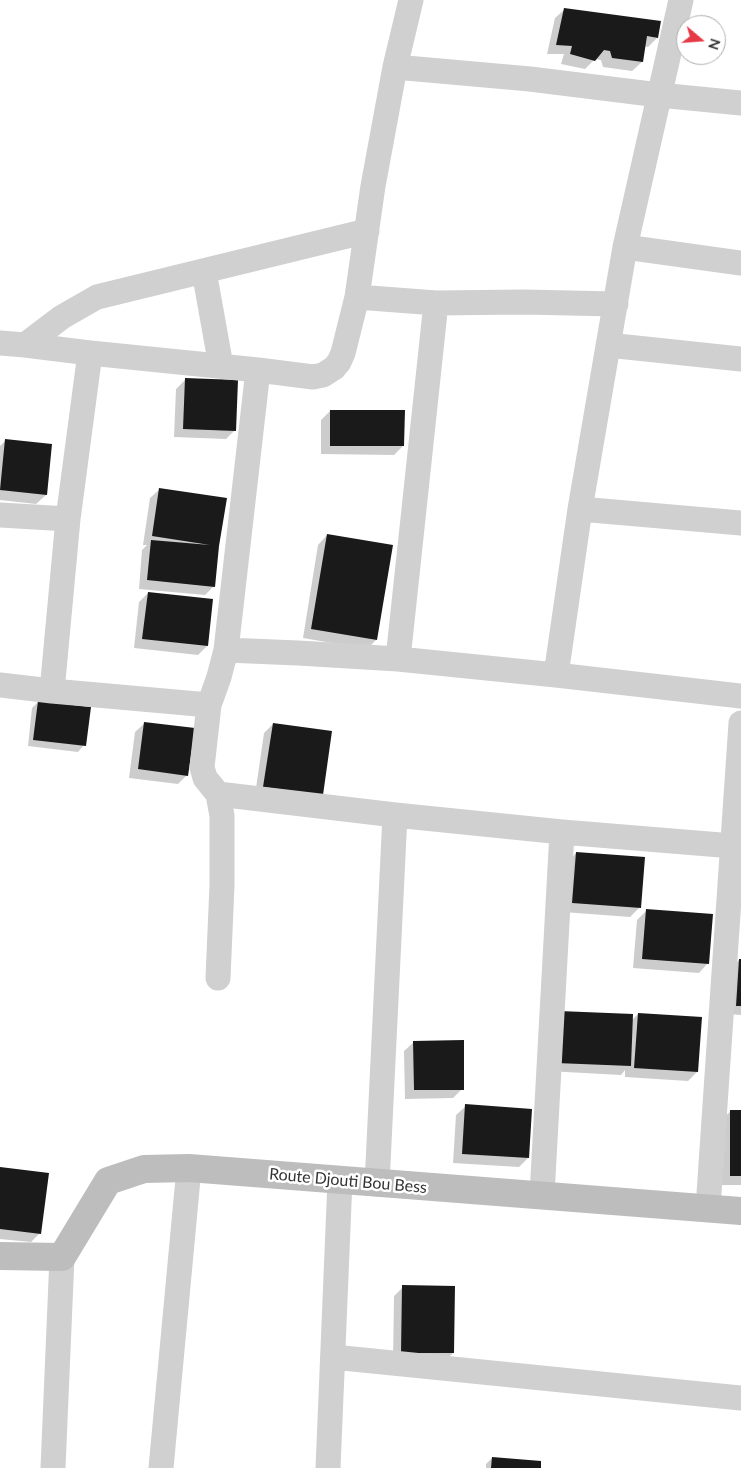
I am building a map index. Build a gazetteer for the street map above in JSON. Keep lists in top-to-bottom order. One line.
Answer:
{"streets":{"main road":["Route Djouti Bou Bess"]},"north":"right"}
